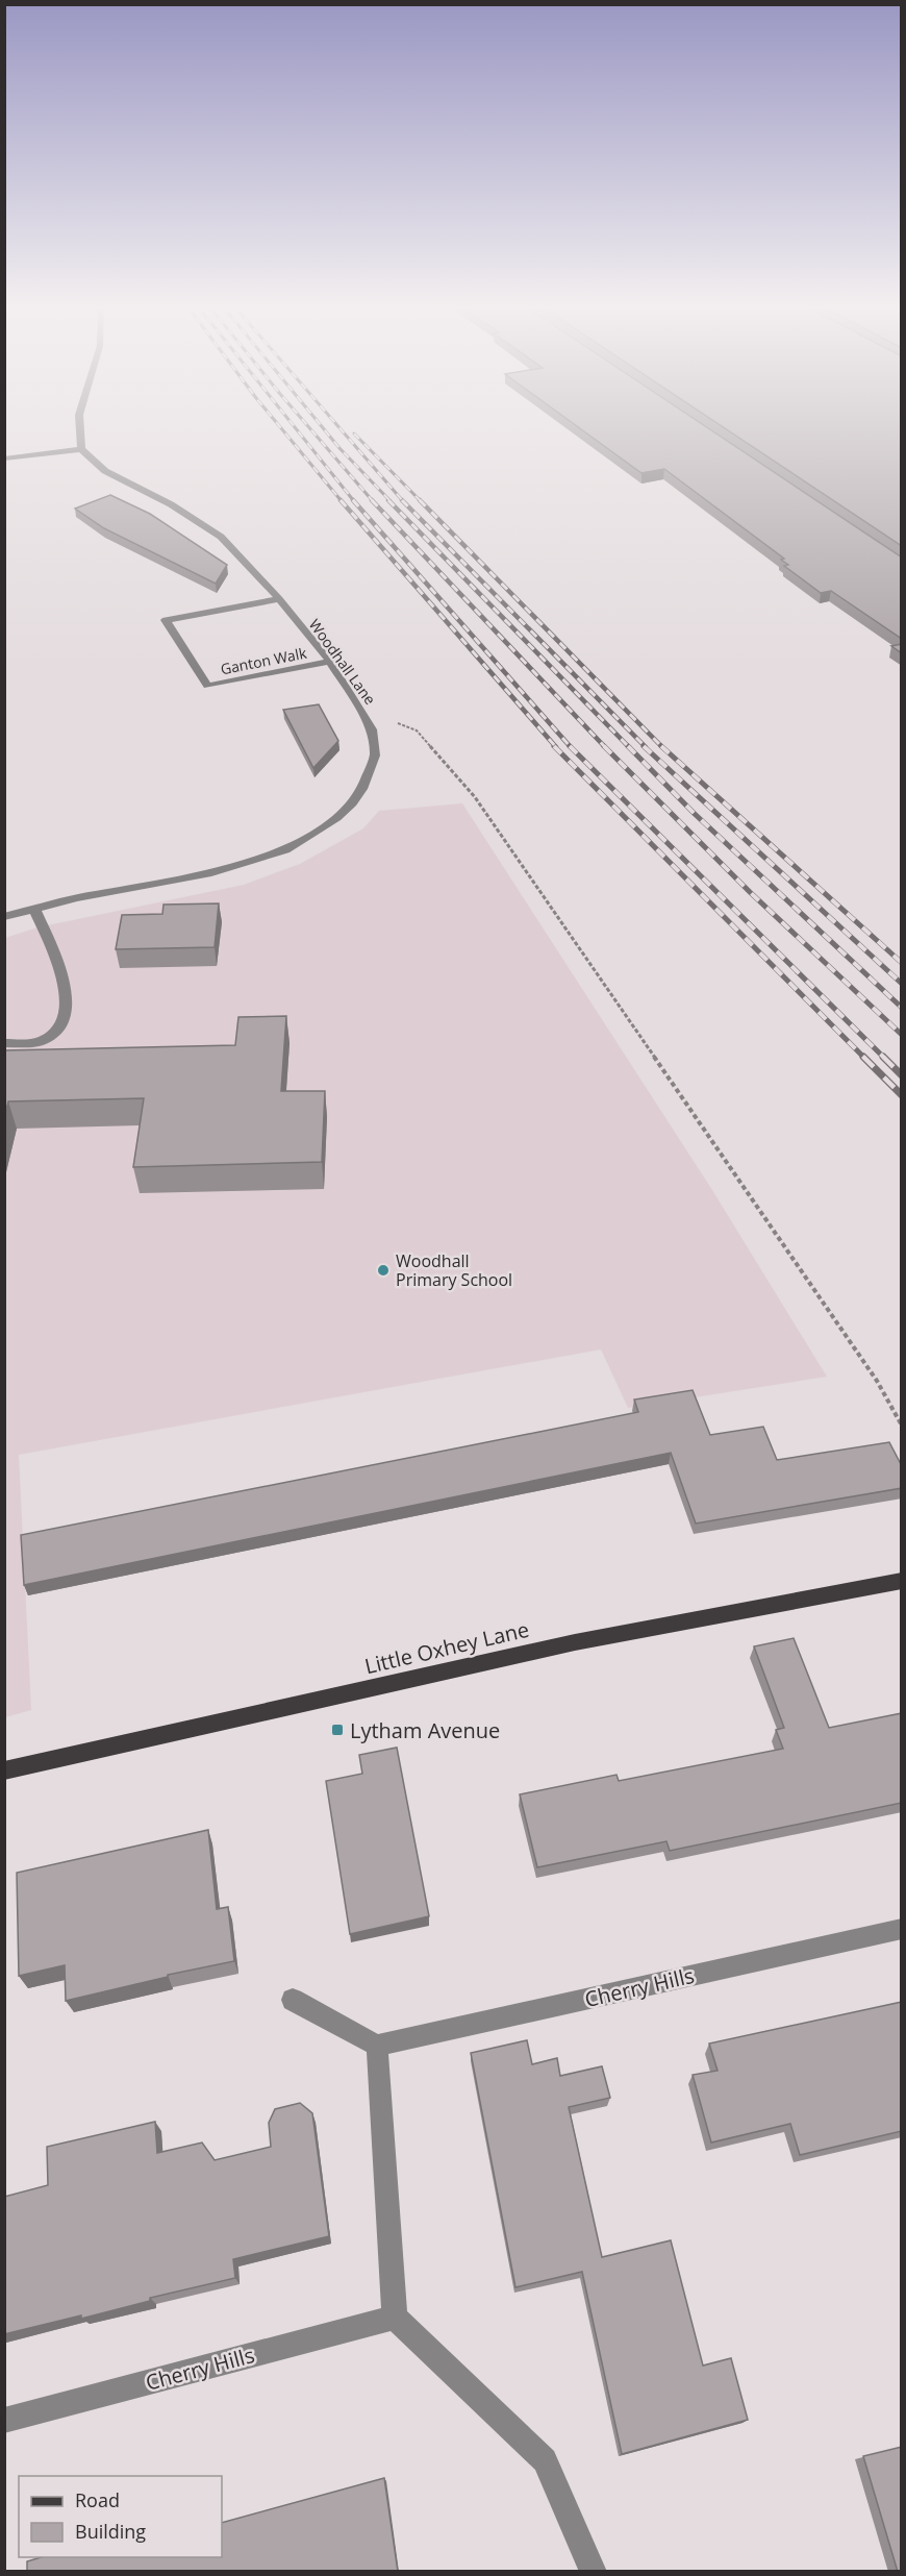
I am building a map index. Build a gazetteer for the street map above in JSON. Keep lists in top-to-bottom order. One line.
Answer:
{"streets":{"main road":["Little Oxhey Lane"],"street":["Ganton Walk","Woodhall Lane","Cherry Hills"]},"crossings":[["Ganton Walk","Woodhall Lane"]],"places":{"other":["Woodhall Primary School"],"transit":["Lytham Avenue"]},"legend":["Road","Building"]}
